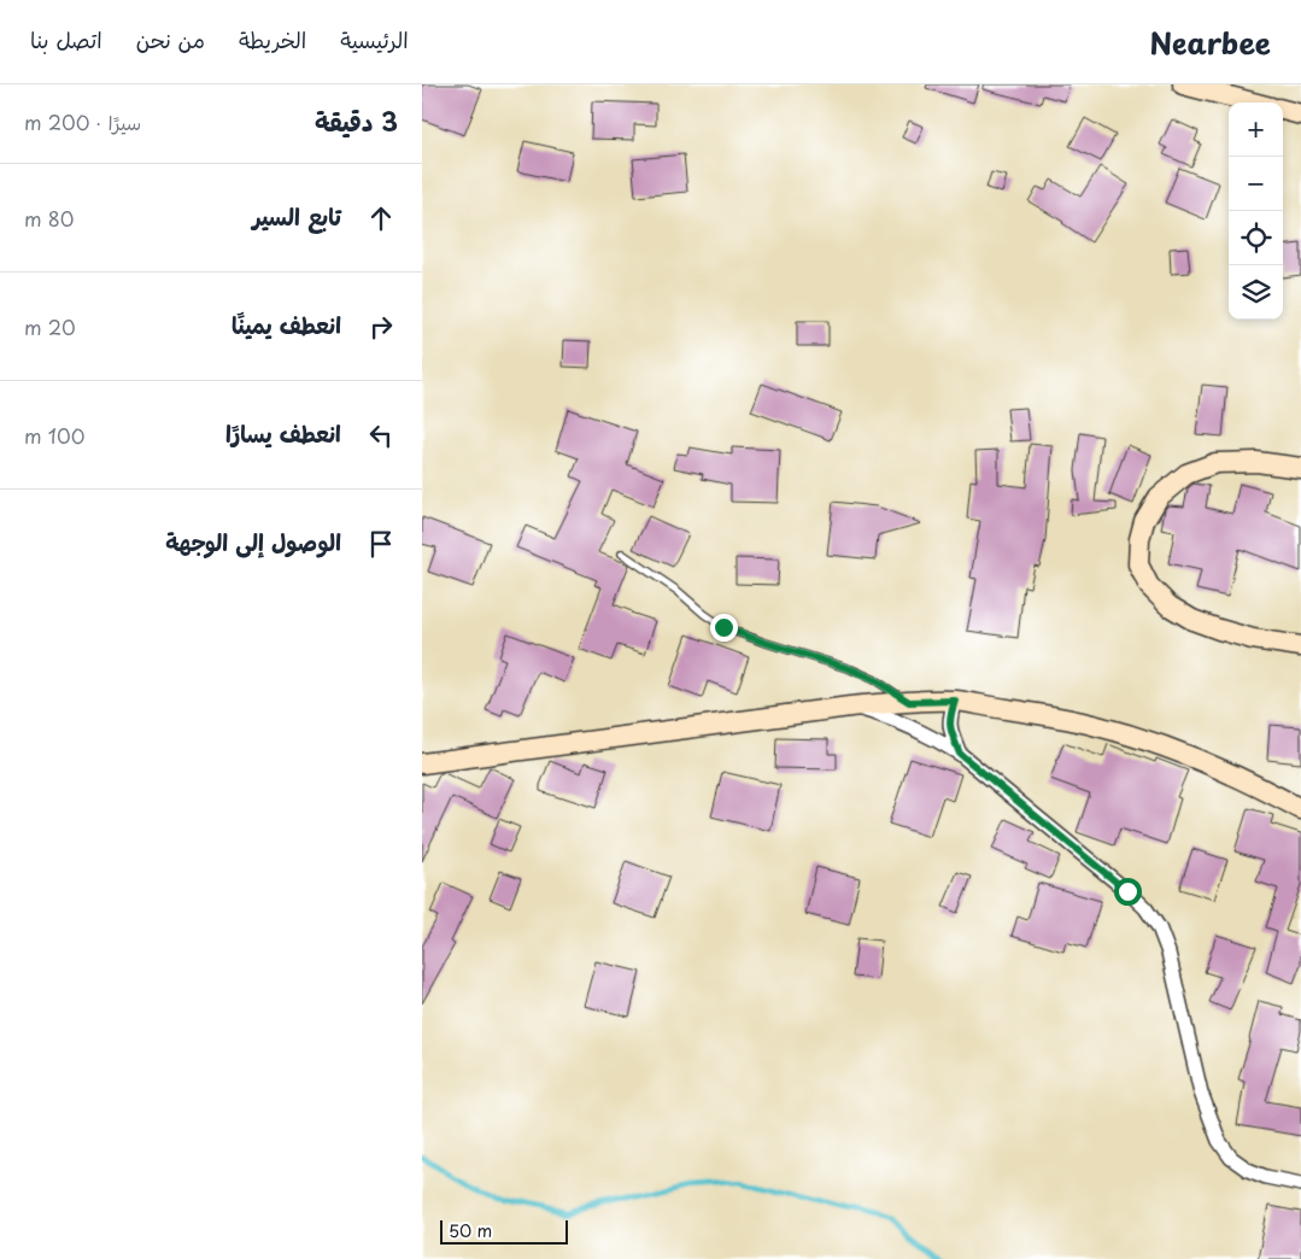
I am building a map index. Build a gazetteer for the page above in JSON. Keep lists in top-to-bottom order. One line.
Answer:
{"scale_bar":"50 m","page":{"header":"Nearbee","nav":["الرئيسية","الخريطة","من نحن","اتصل بنا"],"heading":["3 دقيقة","سيرًا · 200 m"],"map_buttons":["+","−"],"list":[["تابع السير","80 m"],["انعطف يمينًا","20 m"],["انعطف يسارًا","100 m"],"الوصول إلى الوجهة"],"scale":"50 m"}}
